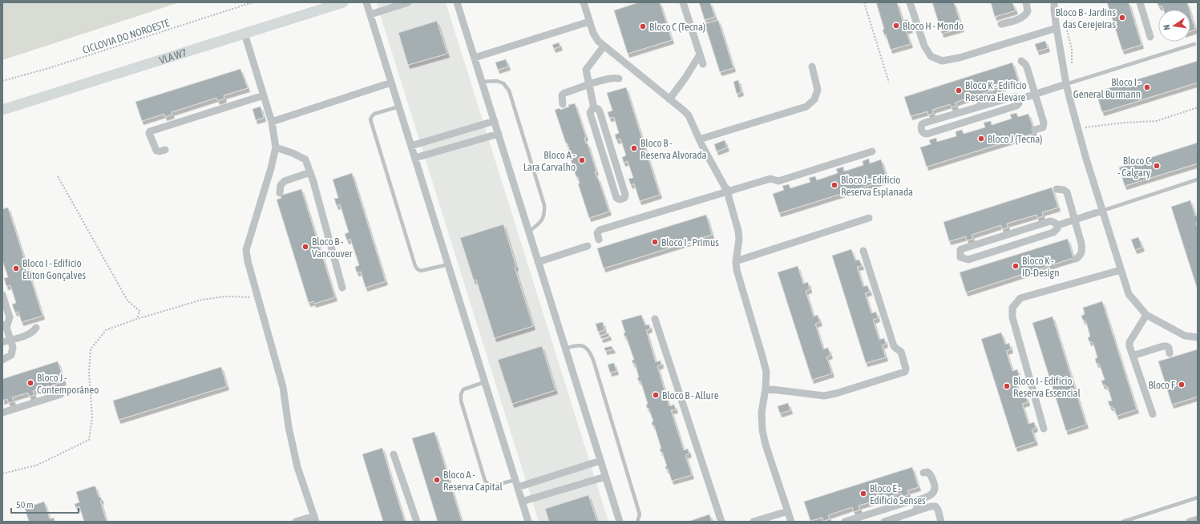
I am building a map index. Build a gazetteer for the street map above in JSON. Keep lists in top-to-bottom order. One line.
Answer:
{"streets":{"main road":["VLA W7"],"path":["CICLOVIA DO NOROESTE"]},"places":["Bloco B - Jardins das Cerejeiras","Bloco H - Mondo","Bloco C (Tecna)","Bloco I - General Burmann","Bloco K - Edifício Reserva Elevare","Bloco J (Tecna)","Bloco B - Reserva Alvorada","Bloco A - Lara Carvalho","Bloco C - Calgary","Bloco J - Edifício Reserva Esplanada","Bloco I - Primus","Bloco B - Vancouver","Bloco K - ID-Design","Bloco I - Edifício Éliton Gonçalves","Bloco J - Contemporâneo","Bloco F","Bloco I - Edifício Reserva Essencial","Bloco B - Allure","Bloco A - Reserva Capital","Bloco E - Edifício Senses"],"scale_bar":"50 m","north":"left"}
